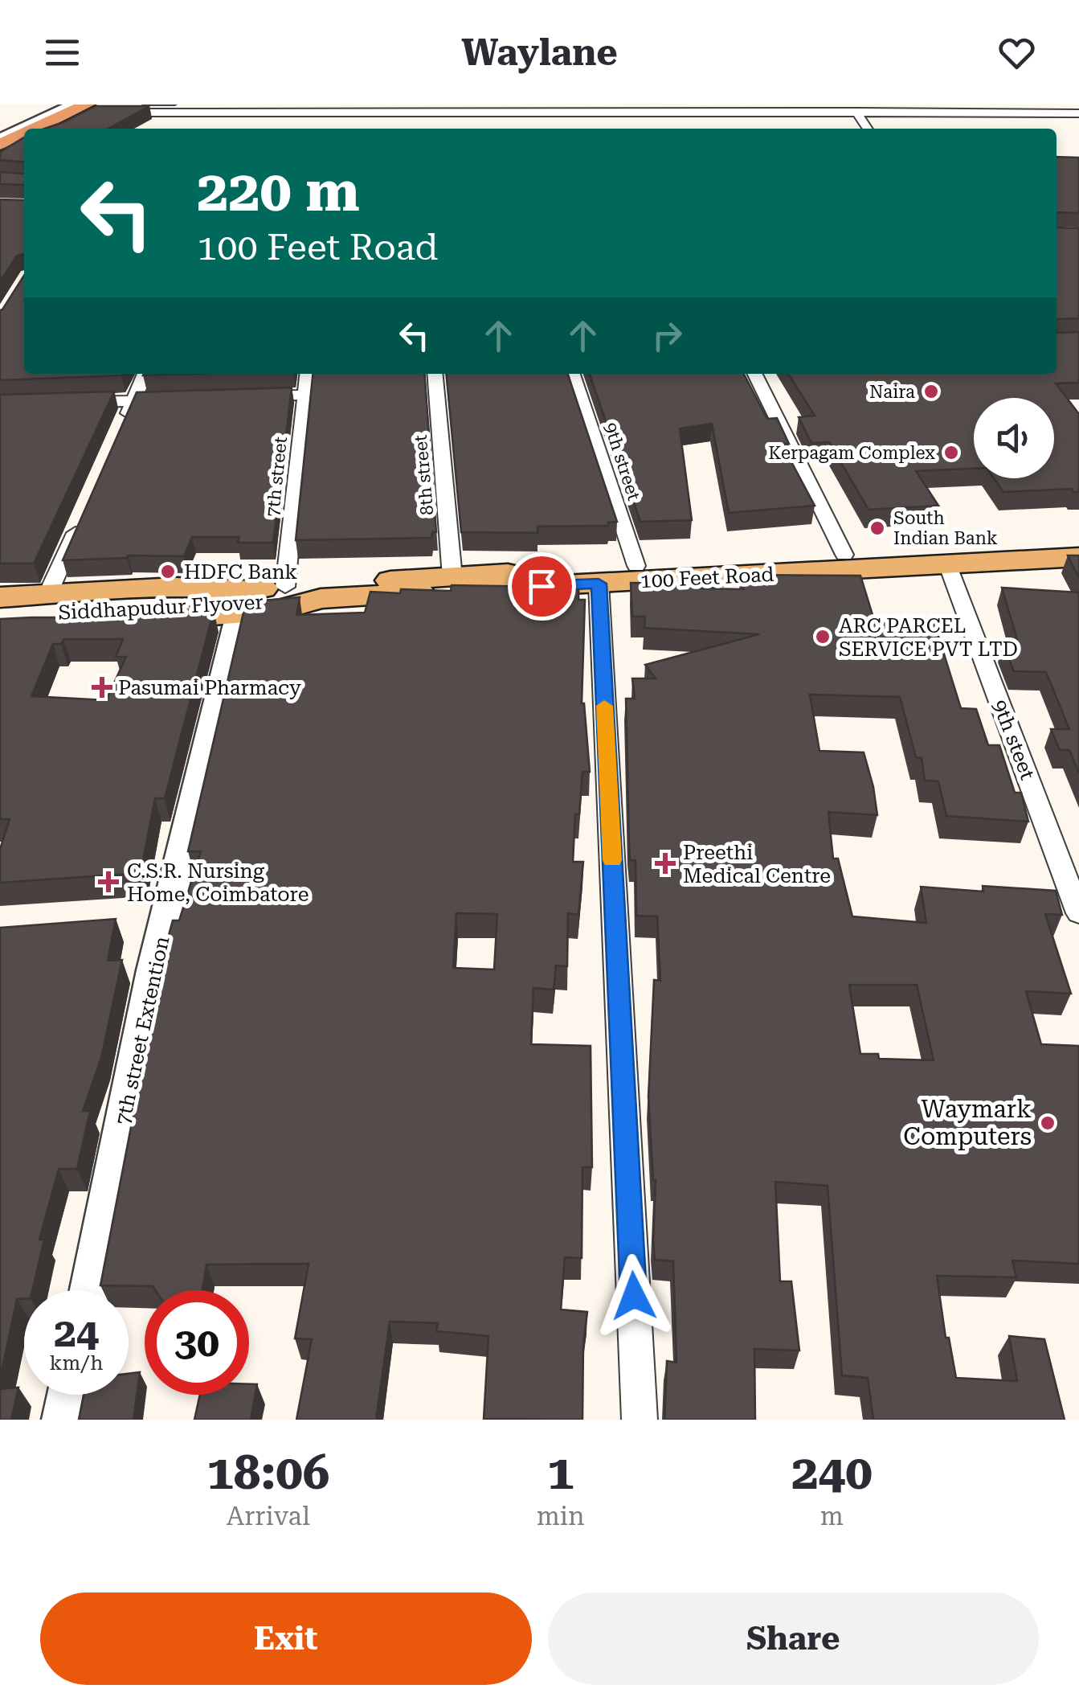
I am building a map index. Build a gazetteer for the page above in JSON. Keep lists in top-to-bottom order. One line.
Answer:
{"streets":{"main road":["100 Feet Road","Siddhapudur Flyover"],"street":["9th street","8th street","7th street","9th steet","7th street Extention"]},"crossings":[["9th street","100 Feet Road"],["8th street","100 Feet Road"],["7th street","100 Feet Road"],["100 Feet Road","Siddhapudur Flyover"],["100 Feet Road","9th steet"],["100 Feet Road","7th street Extention"],["Siddhapudur Flyover","7th street Extention"]],"places":{"other":["Naira","Kerpagam Complex","South Indian Bank","HDFC Bank","ARC PARCEL SERVICE PVT LTD","Waymark Computers"],"health":["Pasumai Pharmacy","Preethi Medical Centre","C.S.R. Nursing Home, Coimbatore"]},"page":{"header":"Waylane","turn":["220 m","100 Feet Road"],"speed":"24 km/h","limit":"30","eta":["18:06","Arrival","1","min","240","m"],"buttons":["Exit","Share"]}}
